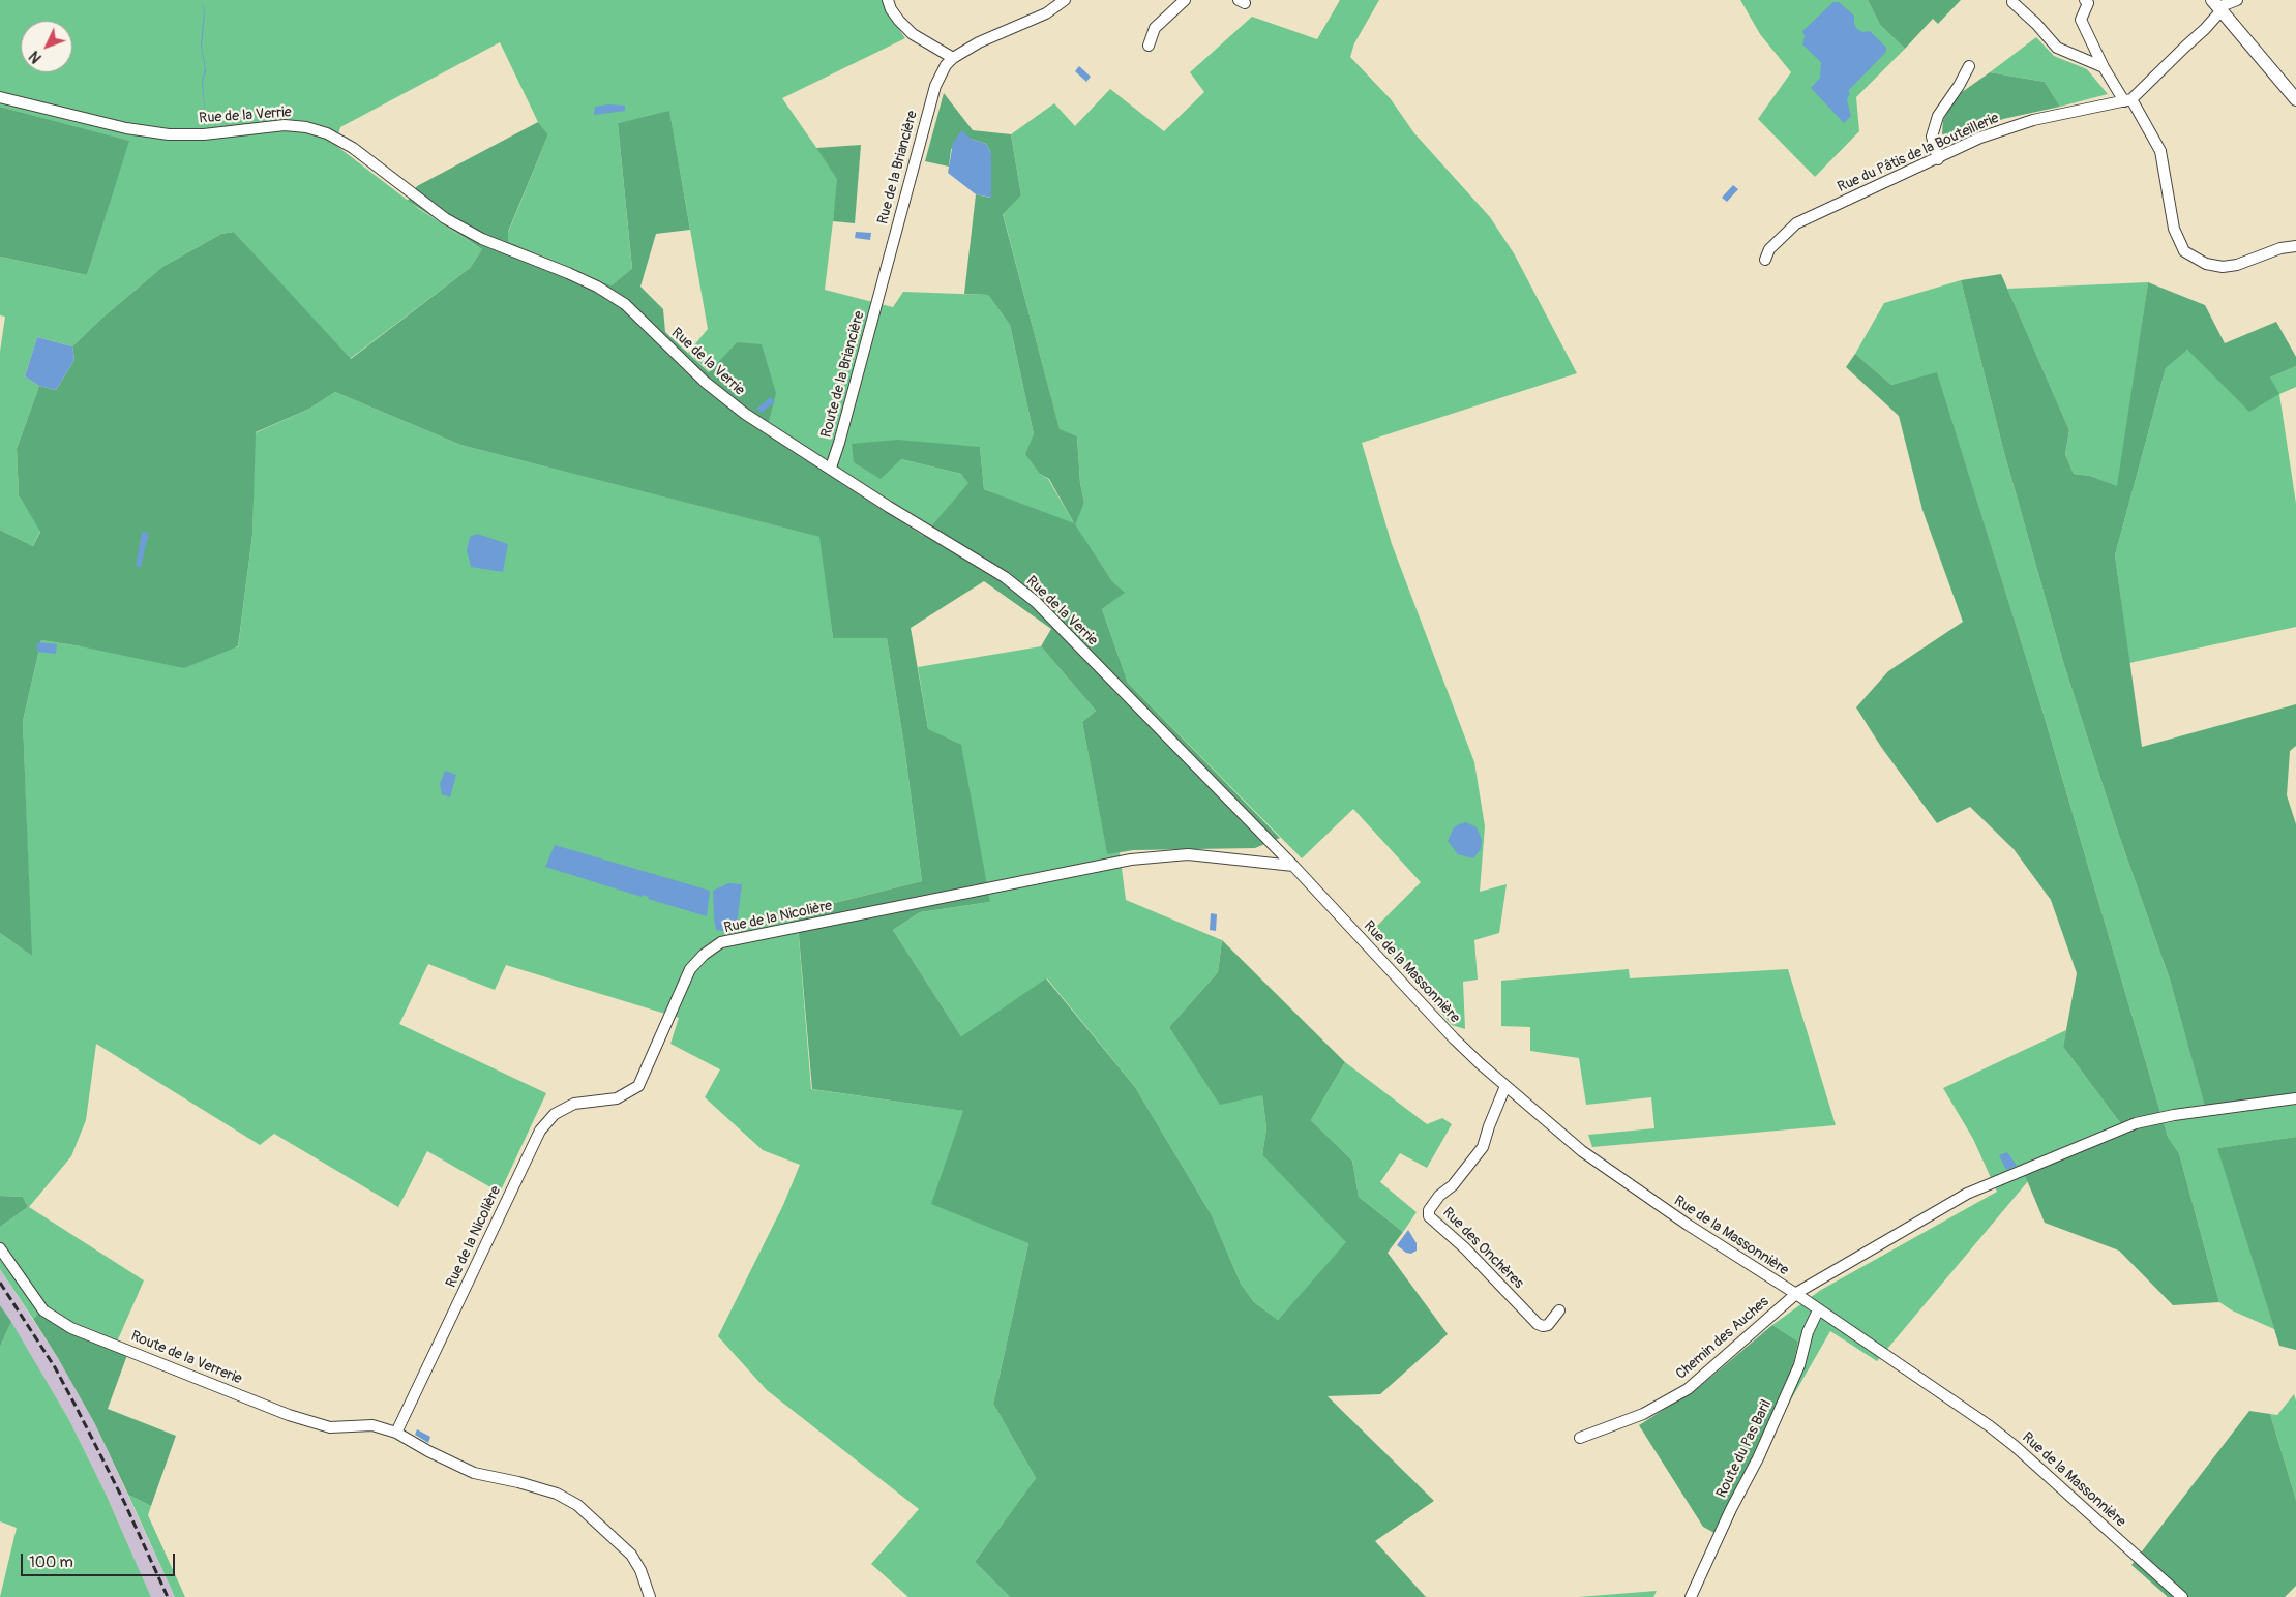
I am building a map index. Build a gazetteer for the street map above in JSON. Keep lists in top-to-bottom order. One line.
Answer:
{"streets":{"street":["Rue de la Verrie","Rue du Pâtis de la Bouteillerie","Rue de la Briancière","Route de la Briancière","Rue de la Nicolière","Rue de la Massonnière","Rue des Onchères","Chemin des Auches","Route de la Verrerie","Route du Pas Baril"]},"crossings":[["Rue de la Verrie","Route de la Briancière"],["Rue de la Verrie","Rue de la Nicolière"],["Rue de la Verrie","Rue de la Massonnière"],["Rue de la Briancière","Route de la Briancière"],["Rue de la Nicolière","Rue de la Massonnière"],["Rue de la Nicolière","Route de la Verrerie"],["Rue de la Massonnière","Rue des Onchères"],["Rue de la Massonnière","Chemin des Auches"],["Rue de la Massonnière","Route du Pas Baril"]],"scale_bar":"100 m","north":"bottom left"}
